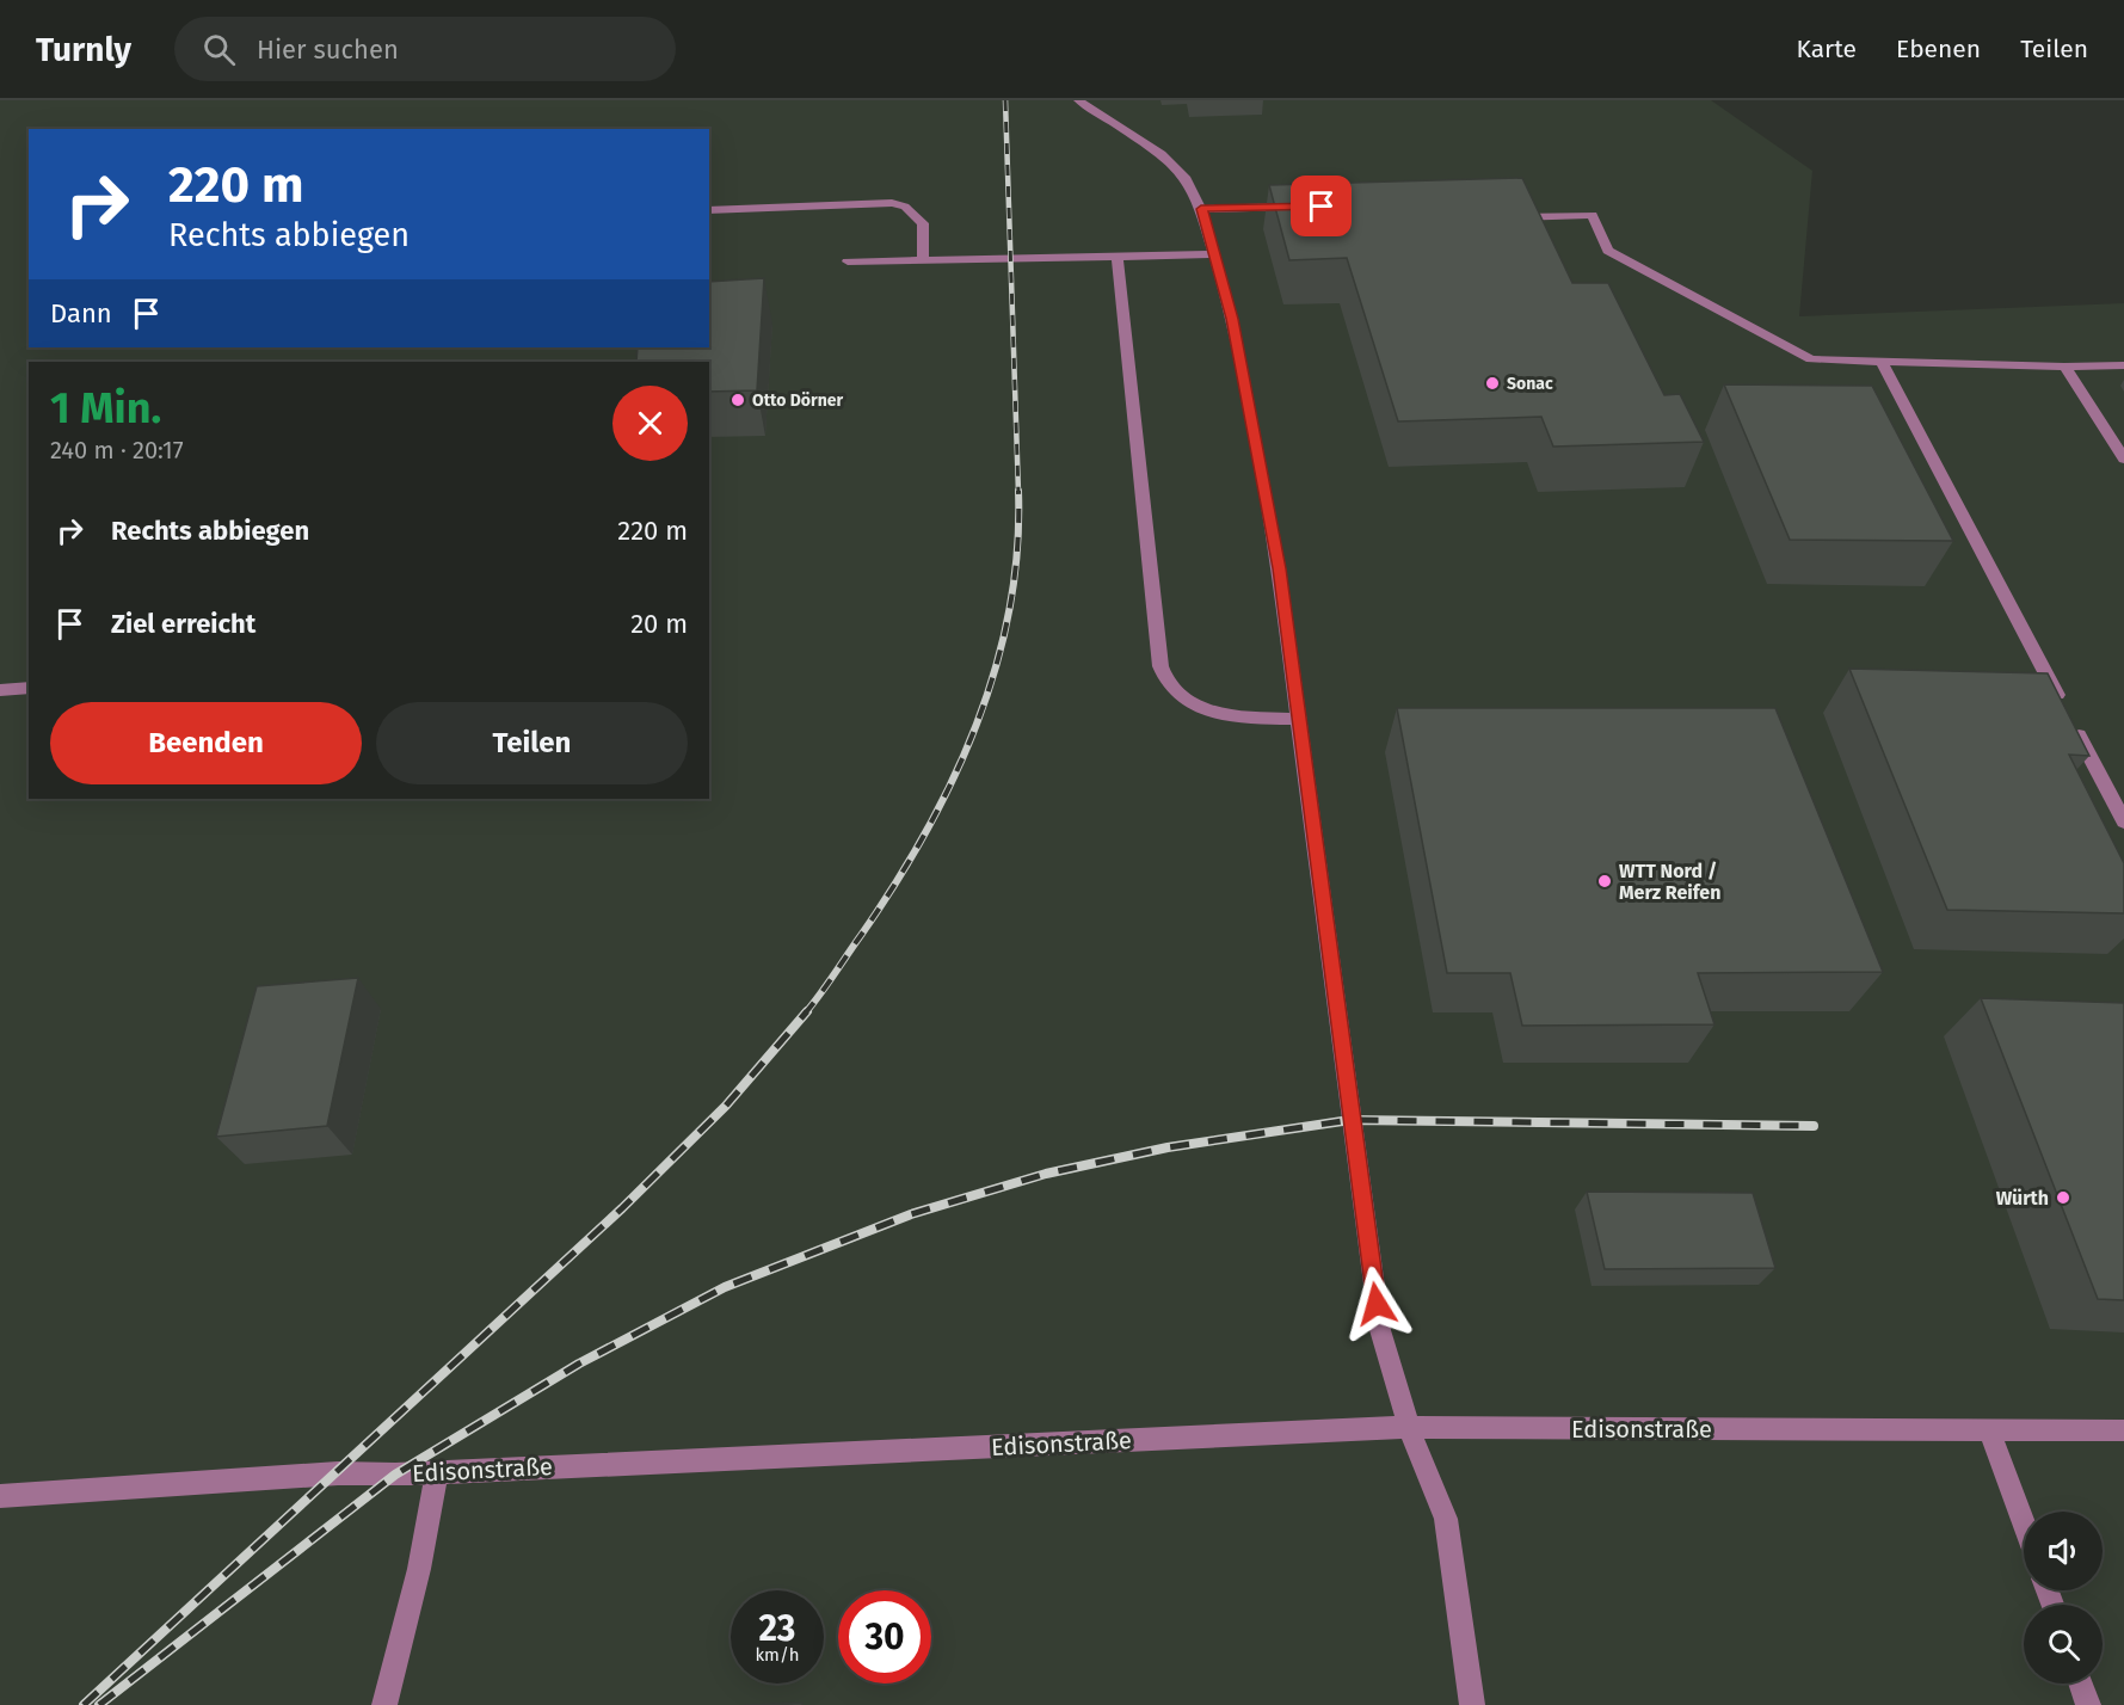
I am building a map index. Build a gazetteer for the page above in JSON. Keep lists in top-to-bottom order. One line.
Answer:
{"streets":{"street":["Edisonstraße"]},"places":["Sonac","Otto Dörner","WTT Nord / Merz Reifen","Würth"],"page":{"header":"Turnly","search":"Hier suchen","nav":["Karte","Ebenen","Teilen"],"turn":["220 m","Rechts abbiegen"],"then":"Dann","heading":["1 Min.","240 m · 20:17"],"list":[{"name":"Rechts abbiegen","value":"220 m"},{"name":"Ziel erreicht","value":"20 m"}],"buttons":["Beenden","Teilen"],"speed":"23 km/h","limit":"30"}}
